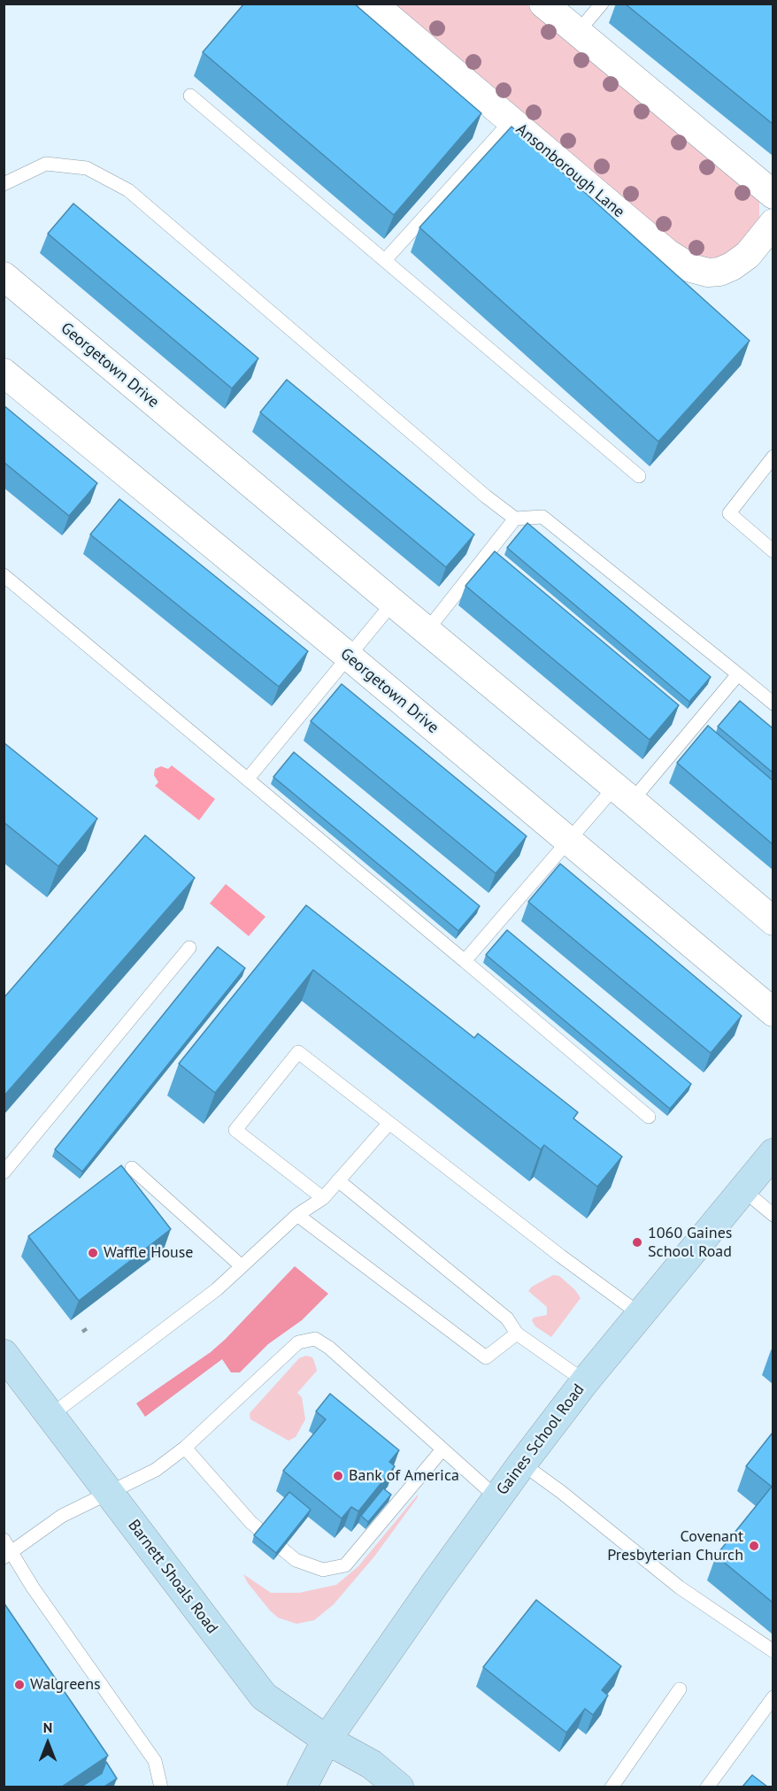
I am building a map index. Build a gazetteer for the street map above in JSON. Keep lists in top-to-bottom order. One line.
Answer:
{"streets":{"main road":["Gaines School Road","Barnett Shoals Road"],"street":["Ansonborough Lane","Georgetown Drive"]},"crossings":[["Gaines School Road","Barnett Shoals Road"]],"places":["1060 Gaines School Road","Waffle House","Bank of America","Covenant Presbyterian Church","Walgreens"],"north":"top"}
